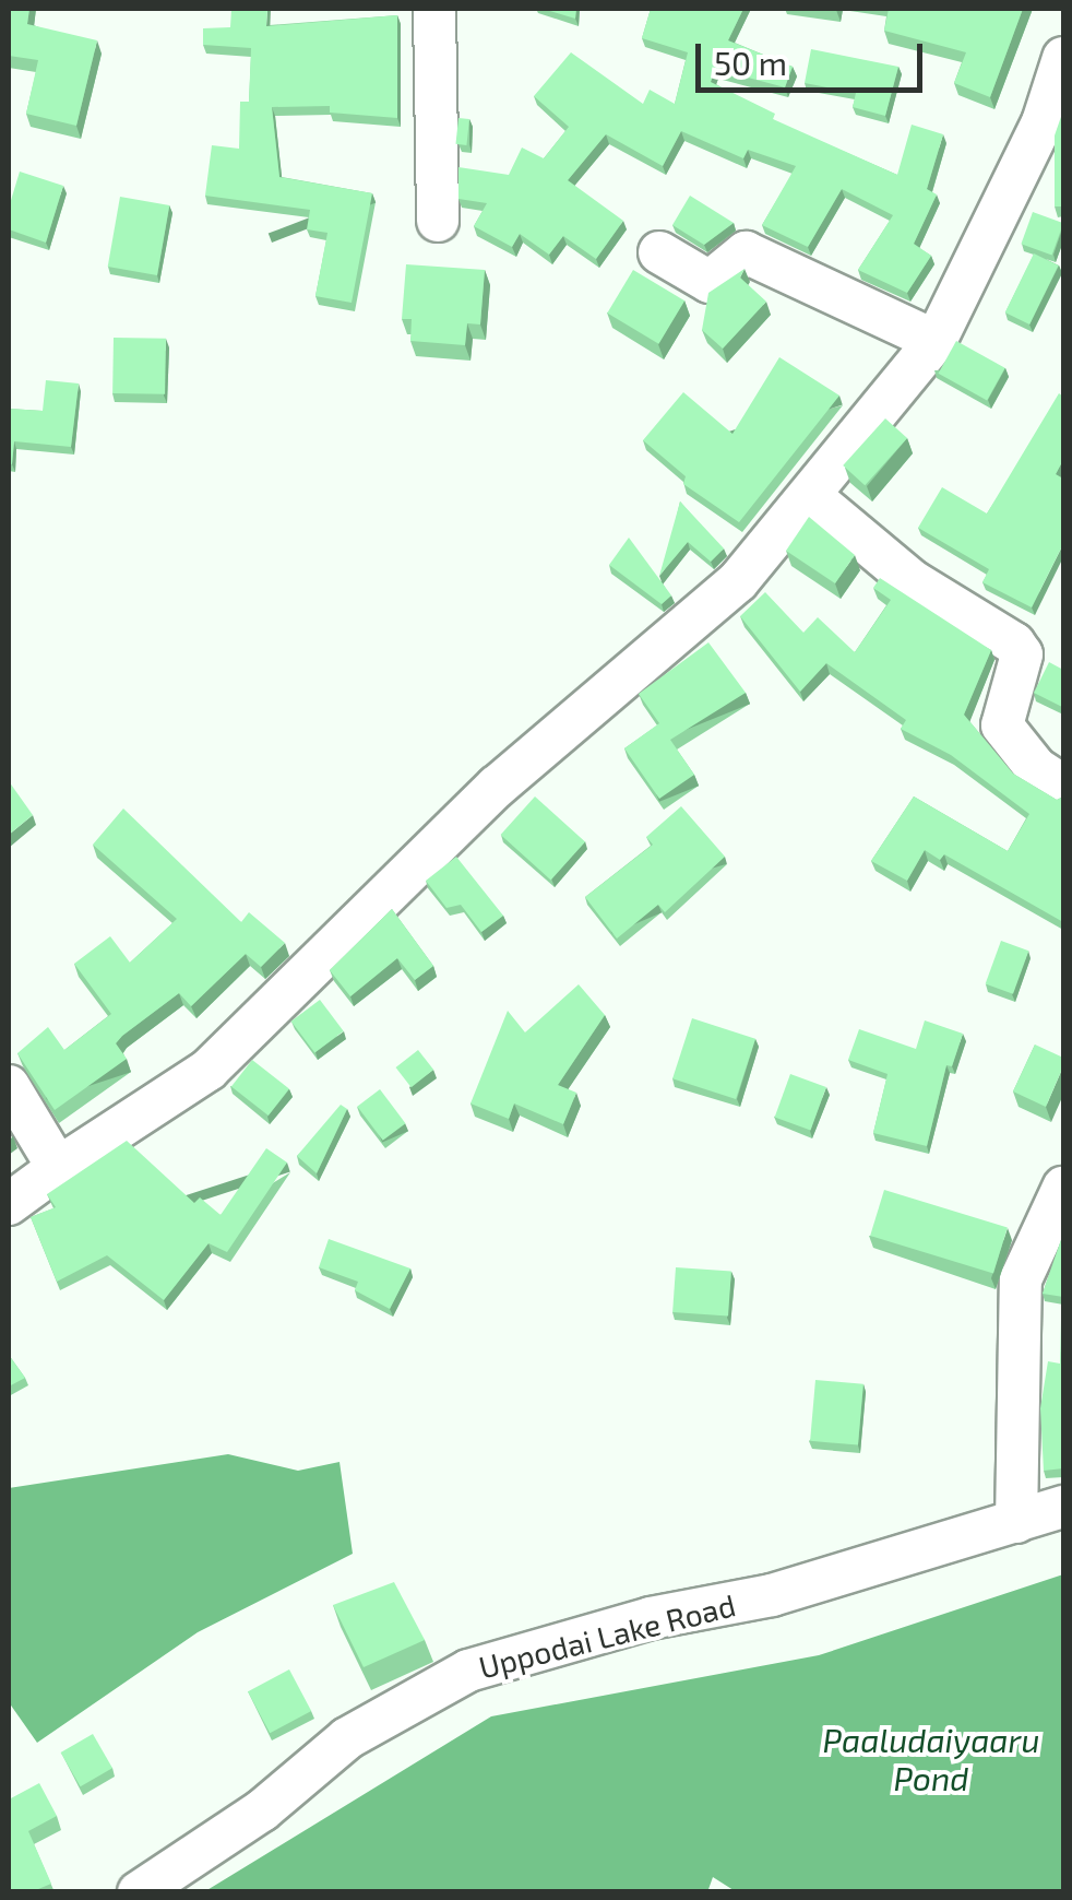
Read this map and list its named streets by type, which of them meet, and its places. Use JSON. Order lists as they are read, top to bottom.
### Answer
{
  "streets": {
    "street": ["Uppodai Lake Road"]
  },
  "water": ["Paaludaiyaaru Pond"],
  "scale_bar": "50 m"
}
